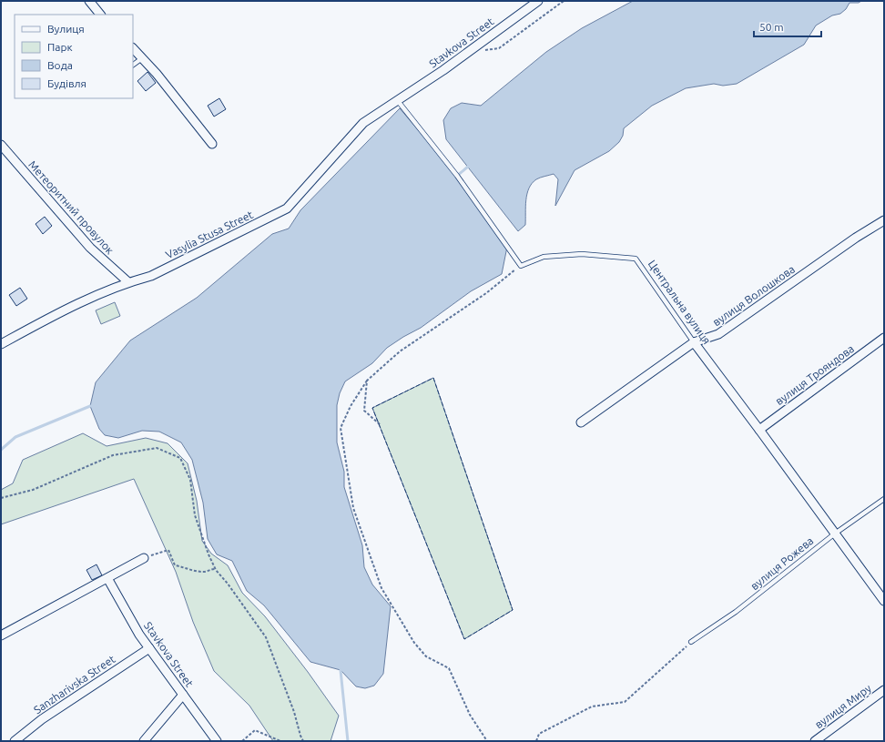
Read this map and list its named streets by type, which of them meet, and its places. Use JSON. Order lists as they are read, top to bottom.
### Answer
{
  "streets": {
    "street": [
      "Stavkova Street",
      "Метеоритний провулок",
      "Vasylia Stusa Street",
      "вулиця Волошкова",
      "Центральна вулиця",
      "вулиця Трояндова",
      "Sanzharivska Street",
      "вулиця Миру"
    ],
    "lane": ["вулиця Рожева"]
  },
  "crossings": [
    ["Stavkova Street", "Vasylia Stusa Street"],
    ["Stavkova Street", "Sanzharivska Street"],
    ["Метеоритний провулок", "Vasylia Stusa Street"],
    ["вулиця Волошкова", "Центральна вулиця"],
    ["Центральна вулиця", "вулиця Трояндова"],
    ["Центральна вулиця", "вулиця Рожева"]
  ],
  "legend": [
    "Вулиця",
    "Парк",
    "Вода",
    "Будівля"
  ],
  "scale_bar": "50 m"
}
